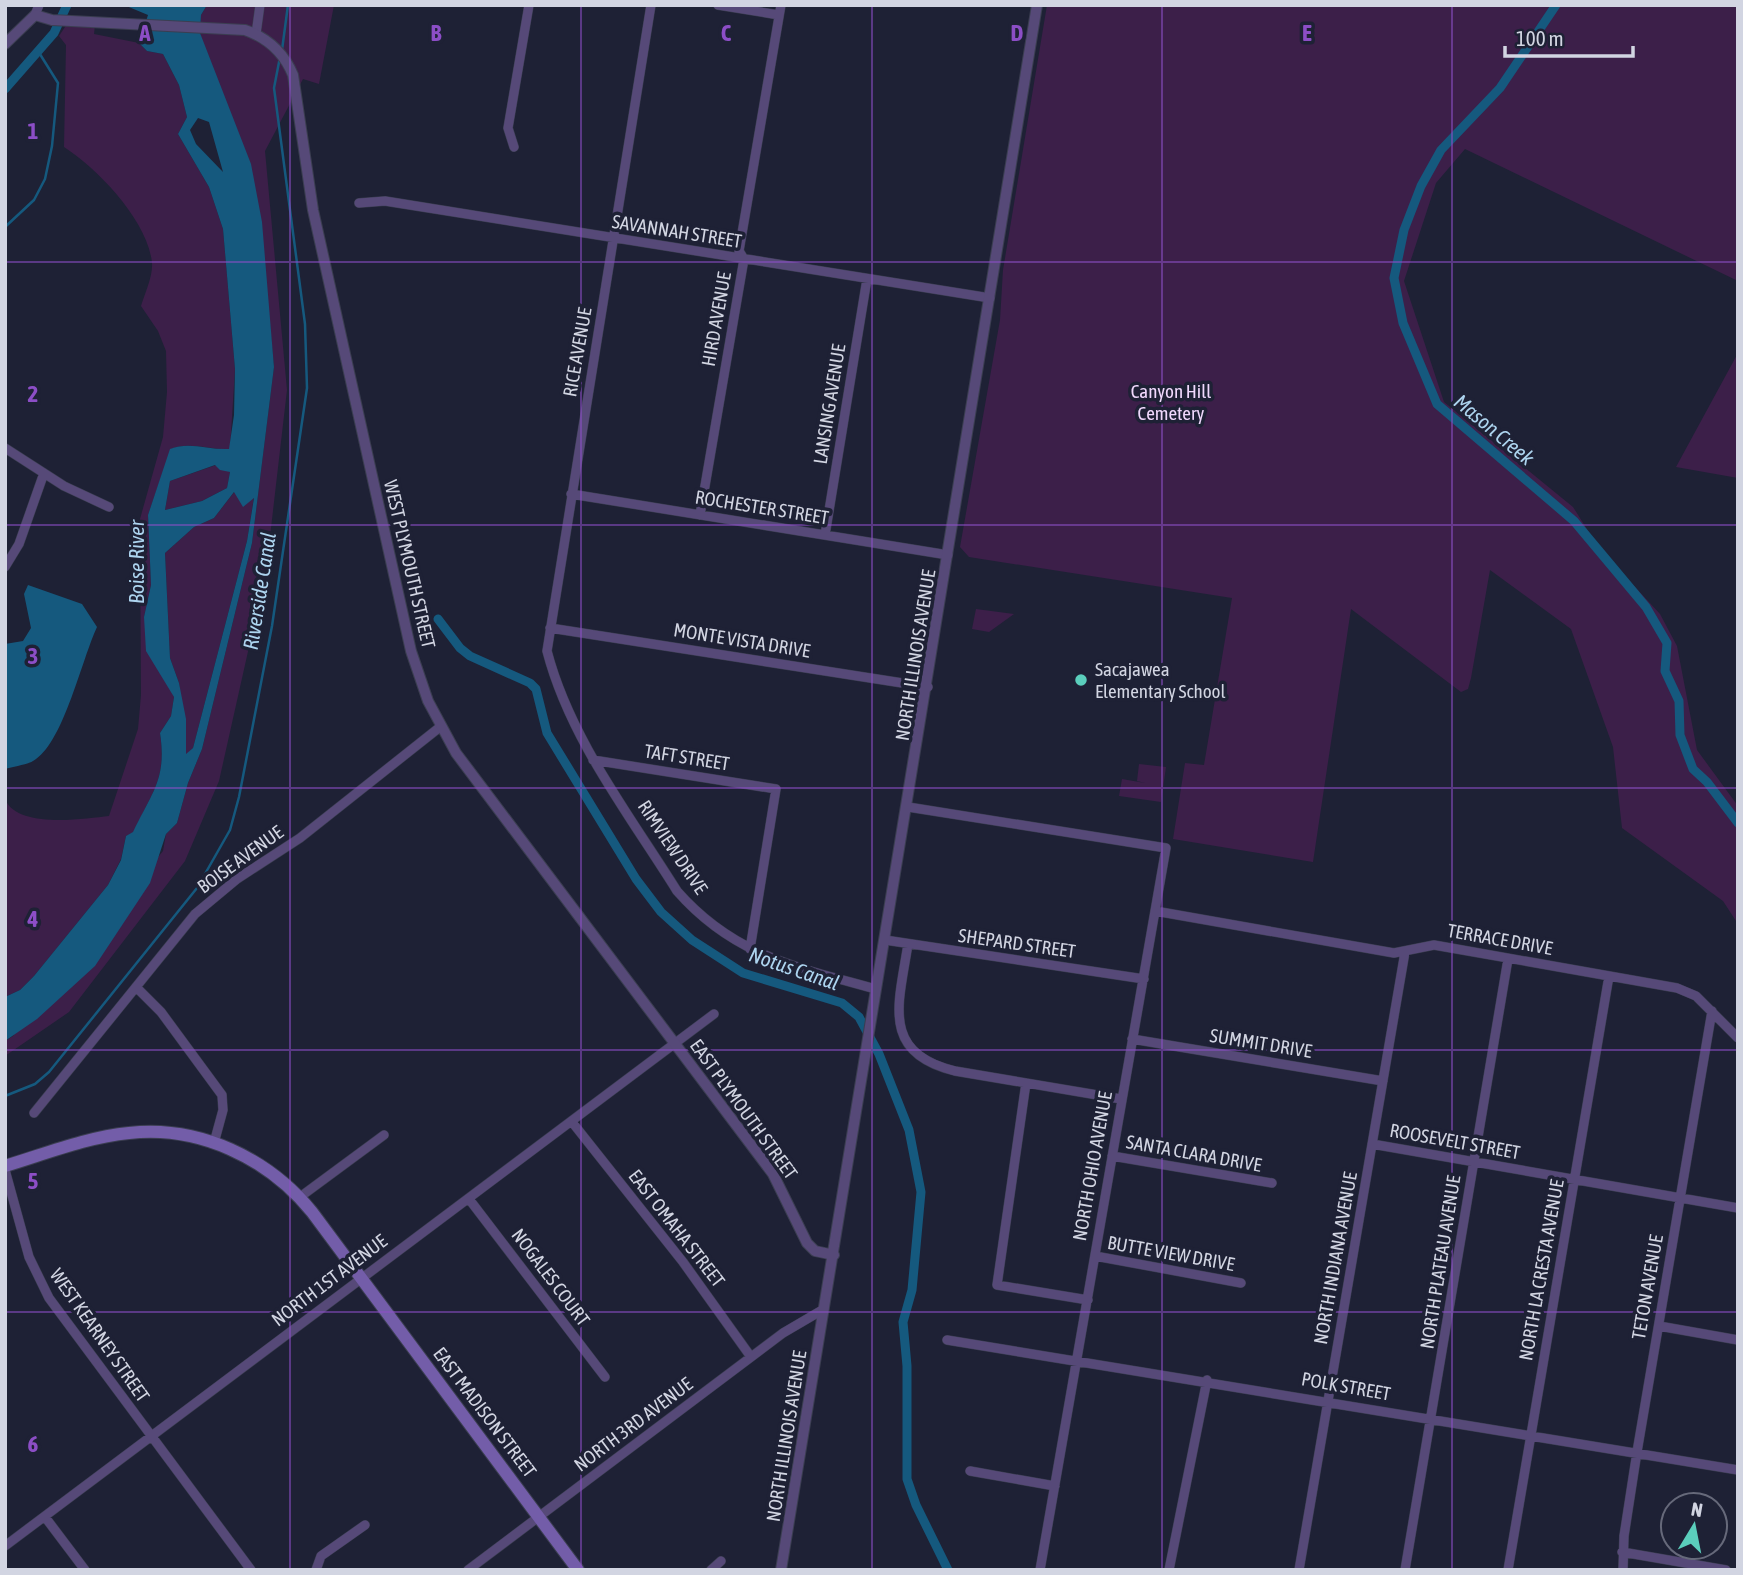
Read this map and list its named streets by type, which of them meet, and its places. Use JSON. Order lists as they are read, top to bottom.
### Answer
{
  "streets": {
    "main road": ["EAST MADISON STREET"],
    "street": [
      "SAVANNAH STREET",
      "HIRD AVENUE",
      "RICE AVENUE",
      "LANSING AVENUE",
      "ROCHESTER STREET",
      "WEST PLYMOUTH STREET",
      "MONTE VISTA DRIVE",
      "NORTH ILLINOIS AVENUE",
      "TAFT STREET",
      "RIMVIEW DRIVE",
      "BOISE AVENUE",
      "TERRACE DRIVE",
      "SHEPARD STREET",
      "SUMMIT DRIVE",
      "EAST PLYMOUTH STREET",
      "ROOSEVELT STREET",
      "SANTA CLARA DRIVE",
      "NORTH OHIO AVENUE",
      "EAST OMAHA STREET",
      "BUTTE VIEW DRIVE",
      "NORTH INDIANA AVENUE",
      "NORTH PLATEAU AVENUE",
      "NORTH LA CRESTA AVENUE",
      "NOGALES COURT",
      "NORTH 1ST AVENUE",
      "TETON AVENUE",
      "WEST KEARNEY STREET",
      "POLK STREET",
      "NORTH 3RD AVENUE"
    ]
  },
  "crossings": [
    ["SAVANNAH STREET", "HIRD AVENUE"],
    ["SAVANNAH STREET", "RICE AVENUE"],
    ["SAVANNAH STREET", "LANSING AVENUE"],
    ["SAVANNAH STREET", "NORTH ILLINOIS AVENUE"],
    ["HIRD AVENUE", "ROCHESTER STREET"],
    ["RICE AVENUE", "ROCHESTER STREET"],
    ["RICE AVENUE", "MONTE VISTA DRIVE"],
    ["RICE AVENUE", "RIMVIEW DRIVE"],
    ["LANSING AVENUE", "ROCHESTER STREET"],
    ["ROCHESTER STREET", "NORTH ILLINOIS AVENUE"],
    ["WEST PLYMOUTH STREET", "BOISE AVENUE"],
    ["WEST PLYMOUTH STREET", "EAST PLYMOUTH STREET"],
    ["WEST PLYMOUTH STREET", "NORTH 1ST AVENUE"],
    ["MONTE VISTA DRIVE", "NORTH ILLINOIS AVENUE"],
    ["NORTH ILLINOIS AVENUE", "RIMVIEW DRIVE"],
    ["NORTH ILLINOIS AVENUE", "SHEPARD STREET"],
    ["NORTH ILLINOIS AVENUE", "EAST PLYMOUTH STREET"],
    ["NORTH ILLINOIS AVENUE", "NORTH OHIO AVENUE"],
    ["NORTH ILLINOIS AVENUE", "EAST OMAHA STREET"],
    ["NORTH ILLINOIS AVENUE", "NORTH 3RD AVENUE"],
    ["TAFT STREET", "RIMVIEW DRIVE"],
    ["TERRACE DRIVE", "NORTH OHIO AVENUE"],
    ["TERRACE DRIVE", "NORTH INDIANA AVENUE"],
    ["TERRACE DRIVE", "NORTH PLATEAU AVENUE"],
    ["TERRACE DRIVE", "NORTH LA CRESTA AVENUE"],
    ["TERRACE DRIVE", "TETON AVENUE"],
    ["SHEPARD STREET", "NORTH OHIO AVENUE"],
    ["SUMMIT DRIVE", "NORTH OHIO AVENUE"],
    ["SUMMIT DRIVE", "NORTH INDIANA AVENUE"],
    ["EAST PLYMOUTH STREET", "NORTH 1ST AVENUE"],
    ["ROOSEVELT STREET", "NORTH INDIANA AVENUE"],
    ["ROOSEVELT STREET", "NORTH PLATEAU AVENUE"],
    ["ROOSEVELT STREET", "NORTH LA CRESTA AVENUE"],
    ["ROOSEVELT STREET", "TETON AVENUE"],
    ["SANTA CLARA DRIVE", "NORTH OHIO AVENUE"],
    ["NORTH OHIO AVENUE", "BUTTE VIEW DRIVE"],
    ["NORTH OHIO AVENUE", "POLK STREET"],
    ["EAST OMAHA STREET", "NORTH 1ST AVENUE"],
    ["EAST OMAHA STREET", "NORTH 3RD AVENUE"],
    ["NORTH INDIANA AVENUE", "POLK STREET"],
    ["NORTH PLATEAU AVENUE", "POLK STREET"],
    ["NORTH LA CRESTA AVENUE", "POLK STREET"],
    ["NOGALES COURT", "NORTH 1ST AVENUE"],
    ["NORTH 1ST AVENUE", "WEST KEARNEY STREET"],
    ["NORTH 1ST AVENUE", "EAST MADISON STREET"],
    ["TETON AVENUE", "POLK STREET"],
    ["WEST KEARNEY STREET", "EAST MADISON STREET"],
    ["EAST MADISON STREET", "NORTH 3RD AVENUE"]
  ],
  "water": [
    "Mason Creek",
    "Boise River",
    "Riverside Canal",
    "Notus Canal"
  ],
  "parks": ["Canyon Hill Cemetery"],
  "places": ["Sacajawea Elementary School"],
  "scale_bar": "100 m",
  "north": "top",
  "grid": {
    "columns": [
      "A",
      "B",
      "C",
      "D",
      "E"
    ],
    "rows": [
      "1",
      "2",
      "3",
      "4",
      "5",
      "6"
    ]
  }
}
